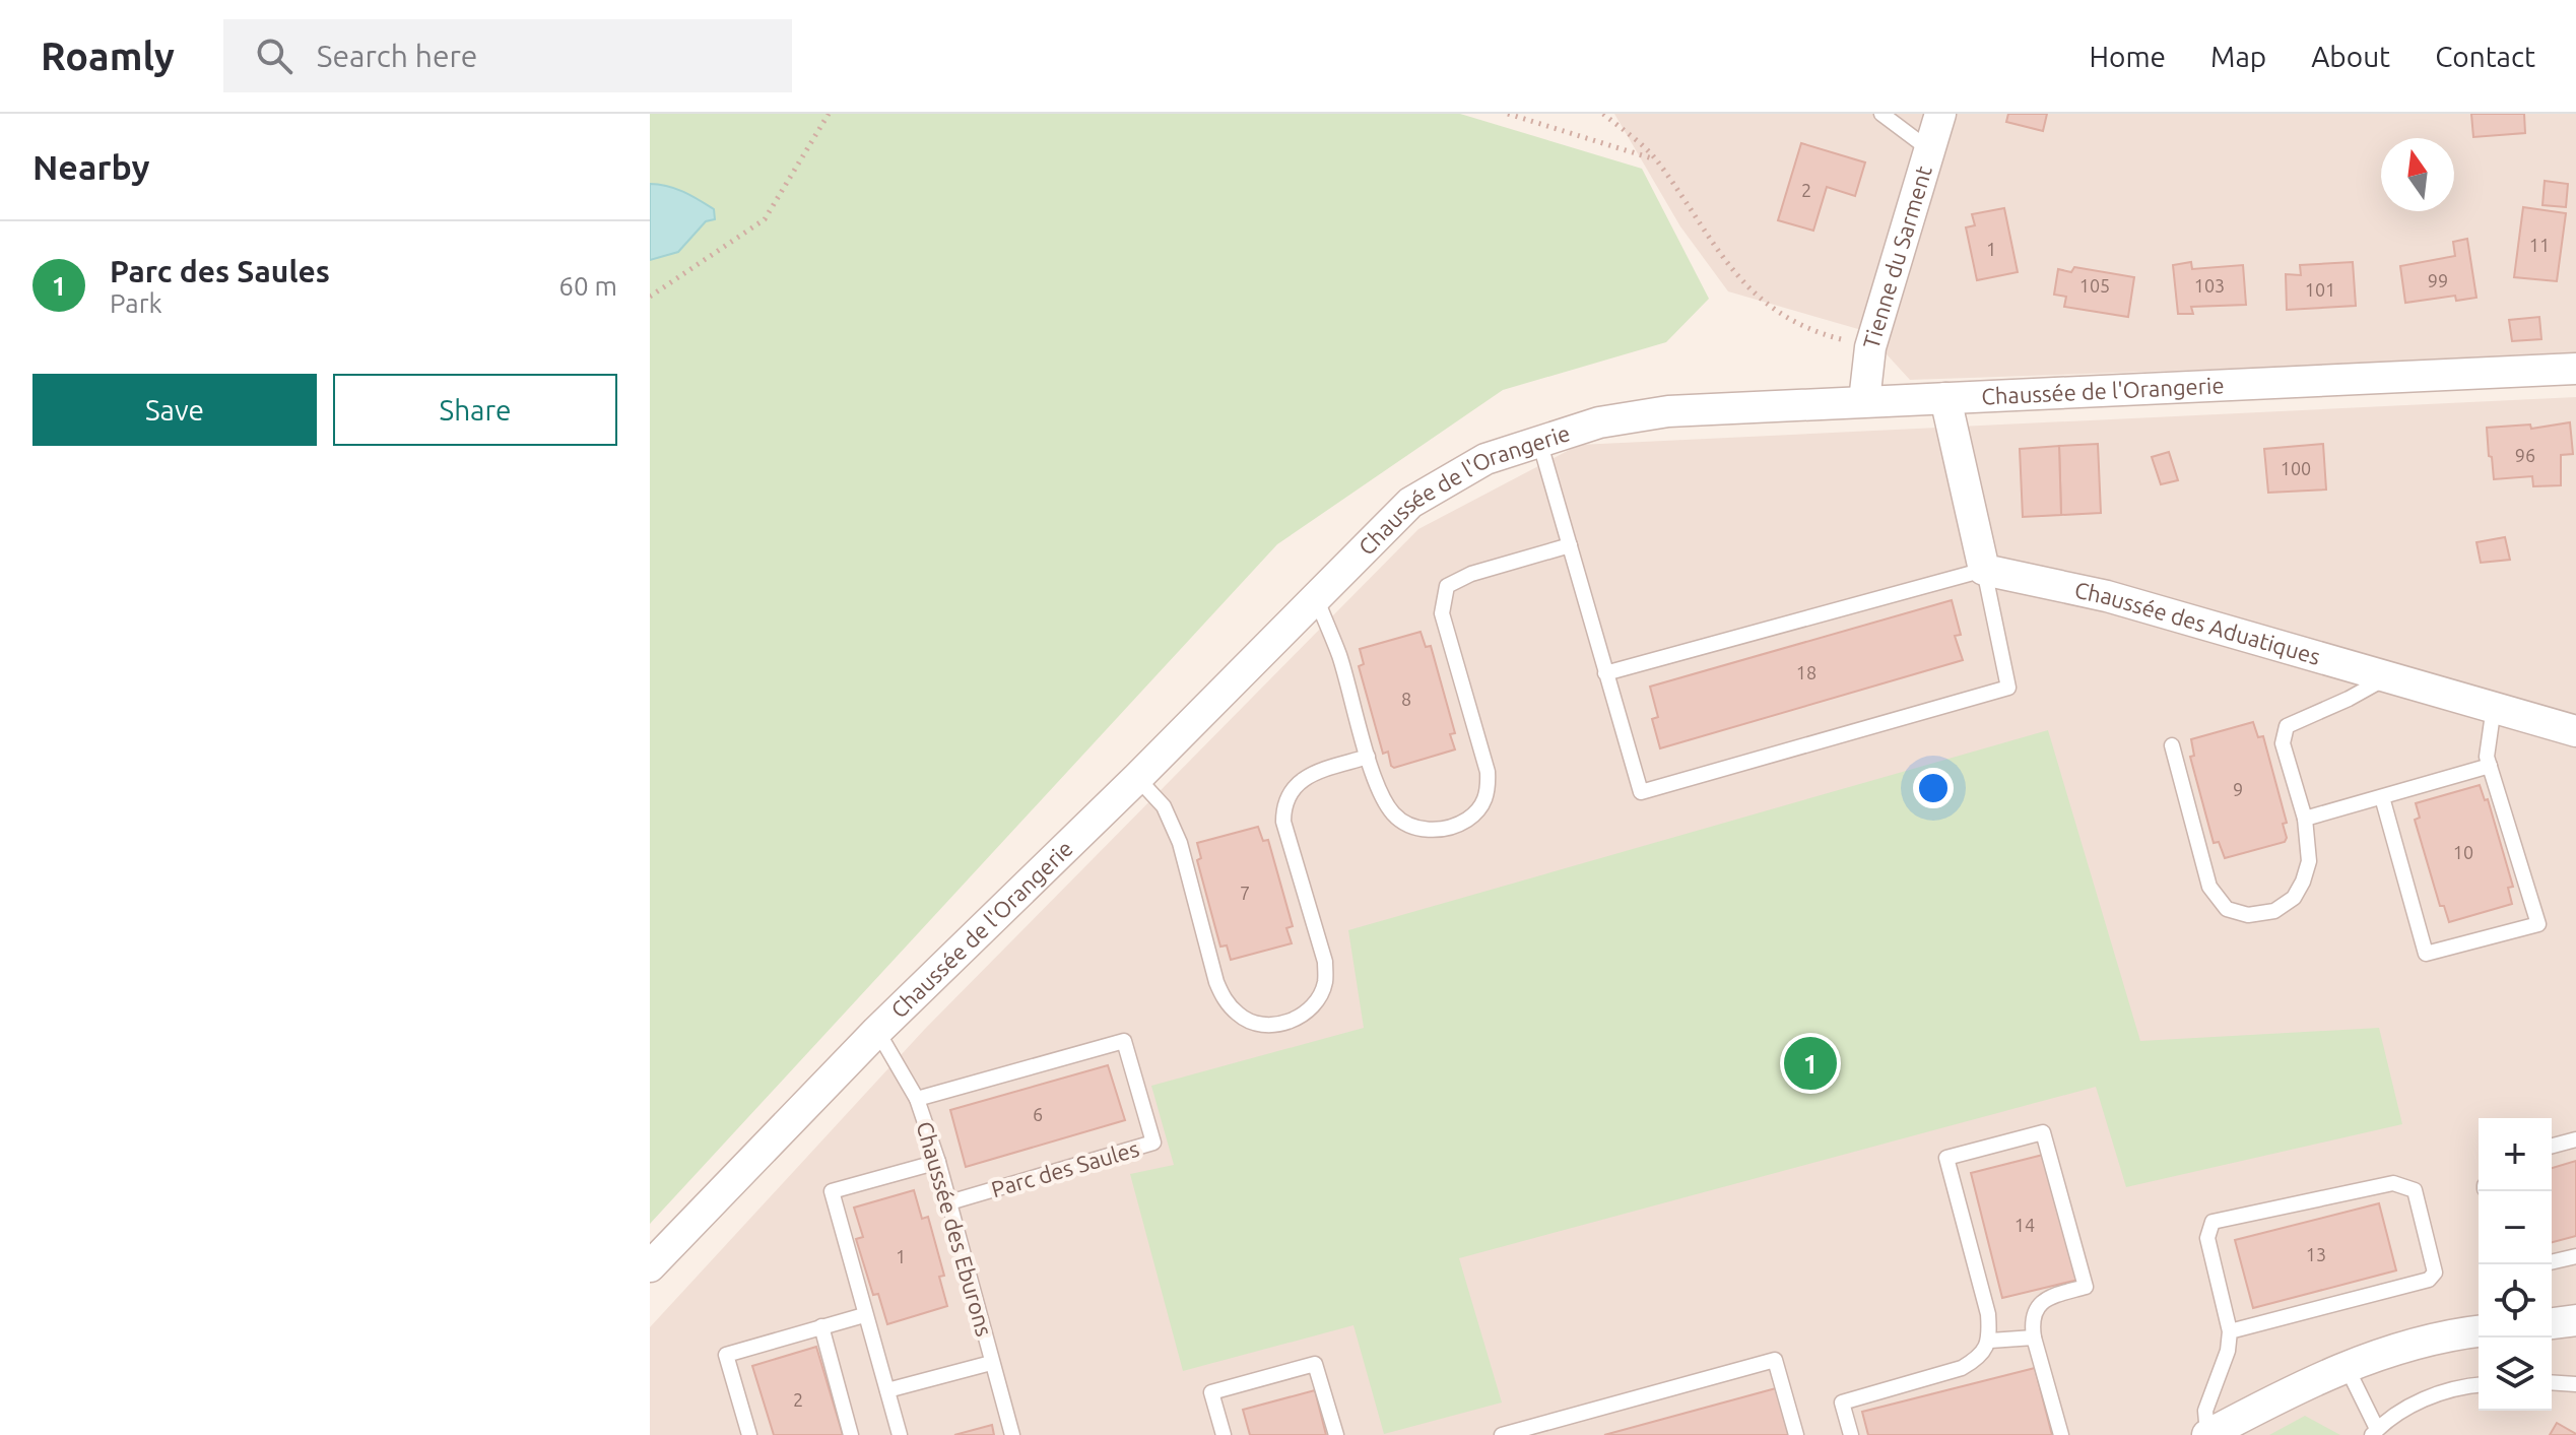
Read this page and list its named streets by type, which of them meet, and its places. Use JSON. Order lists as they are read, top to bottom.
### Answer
{
  "streets": {
    "street": ["Tienne du Sarment", "Chaussée de l'Orangerie", "Chaussée des Aduatiques"],
    "lane": ["Parc des Saules", "Chaussée des Eburons"]
  },
  "crossings": [
    ["Tienne du Sarment", "Chaussée de l'Orangerie"],
    ["Chaussée de l'Orangerie", "Chaussée des Eburons"],
    ["Parc des Saules", "Chaussée des Eburons"]
  ],
  "house_numbers": [
    "2",
    "11",
    "1",
    "99",
    "105",
    "103",
    "101",
    "96",
    "100",
    "18",
    "8",
    "9",
    "10",
    "7",
    "6",
    "14",
    "13",
    "1",
    "2"
  ],
  "north": "top",
  "page": {
    "header": "Roamly",
    "search": "Search here",
    "nav": [
      "Home",
      "Map",
      "About",
      "Contact"
    ],
    "heading": "Nearby",
    "list": [
      {
        "mark": "1",
        "name": "Parc des Saules",
        "note": "Park",
        "value": "60 m"
      }
    ],
    "buttons": ["Save", "Share"],
    "pins": "1",
    "map_buttons": ["+", "−"]
  }
}
